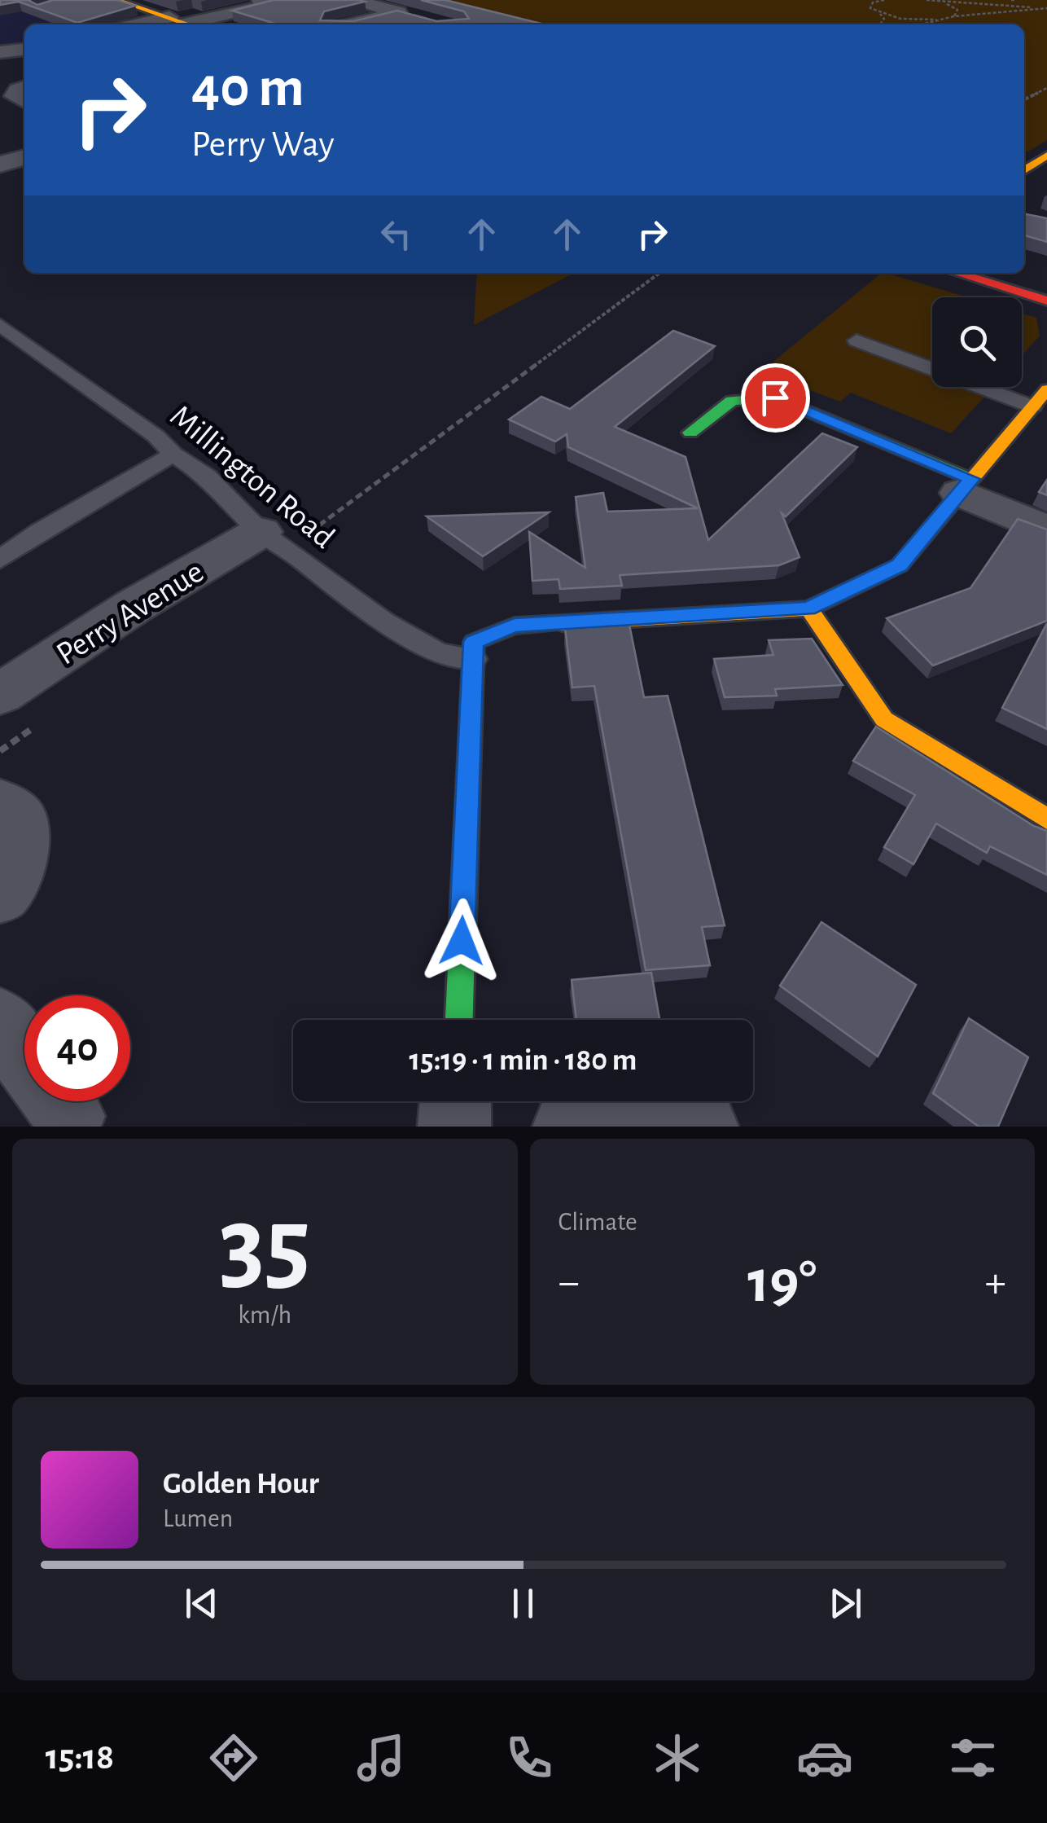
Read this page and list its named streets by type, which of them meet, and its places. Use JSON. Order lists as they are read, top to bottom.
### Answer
{
  "streets": {
    "street": ["Perry Avenue"],
    "lane": ["Millington Road"]
  },
  "crossings": [
    ["Millington Road", "Perry Avenue"]
  ],
  "page": {
    "turn": ["40 m", "Perry Way"],
    "limit": "40",
    "trip": "15:19 · 1 min · 180 m",
    "tile": [
      ["35", "km/h"],
      "Climate"
    ],
    "heat": ["−", "19°", "+"],
    "song": ["Golden Hour", "Lumen"],
    "tabs": "15:18"
  }
}
